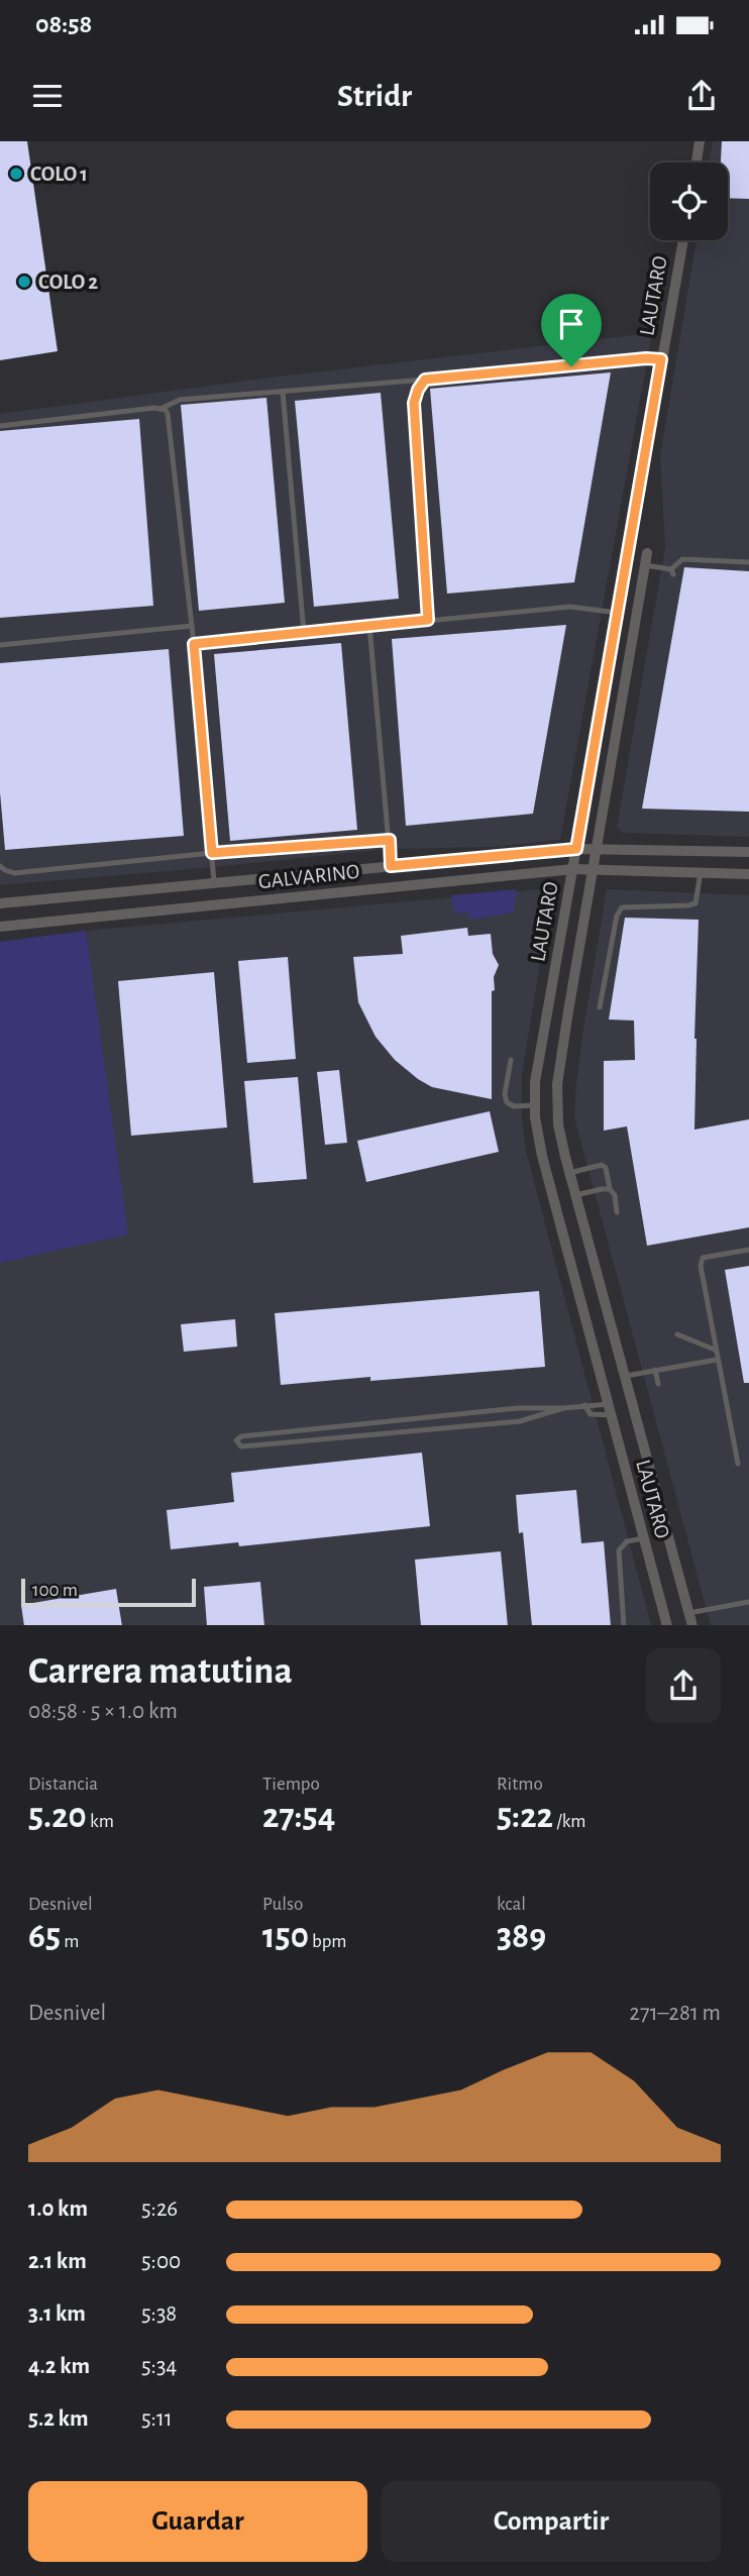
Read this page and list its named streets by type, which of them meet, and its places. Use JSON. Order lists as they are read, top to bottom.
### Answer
{
  "streets": {
    "street": ["LAUTARO", "GALVARINO"]
  },
  "crossings": [
    ["LAUTARO", "GALVARINO"]
  ],
  "places": ["COLO 1", "COLO 2"],
  "scale_bar": "100 m",
  "page": {
    "status": "08:58",
    "header": "Stridr",
    "scale": "100 m",
    "heading": ["Carrera matutina", "08:58 · 5 × 1.0 km"],
    "stats": [
      ["Distancia", "5.20 km"],
      ["Tiempo", "27:54"],
      ["Ritmo", "5:22 /km"],
      ["Desnivel", "65 m"],
      ["Pulso", "150 bpm"],
      ["kcal", "389"]
    ],
    "chart": ["Desnivel", "271–281 m"],
    "list": [
      {
        "name": "1.0 km",
        "note": "5:26"
      },
      {
        "name": "2.1 km",
        "note": "5:00"
      },
      {
        "name": "3.1 km",
        "note": "5:38"
      },
      {
        "name": "4.2 km",
        "note": "5:34"
      },
      {
        "name": "5.2 km",
        "note": "5:11"
      }
    ],
    "buttons": ["Guardar", "Compartir"]
  }
}
